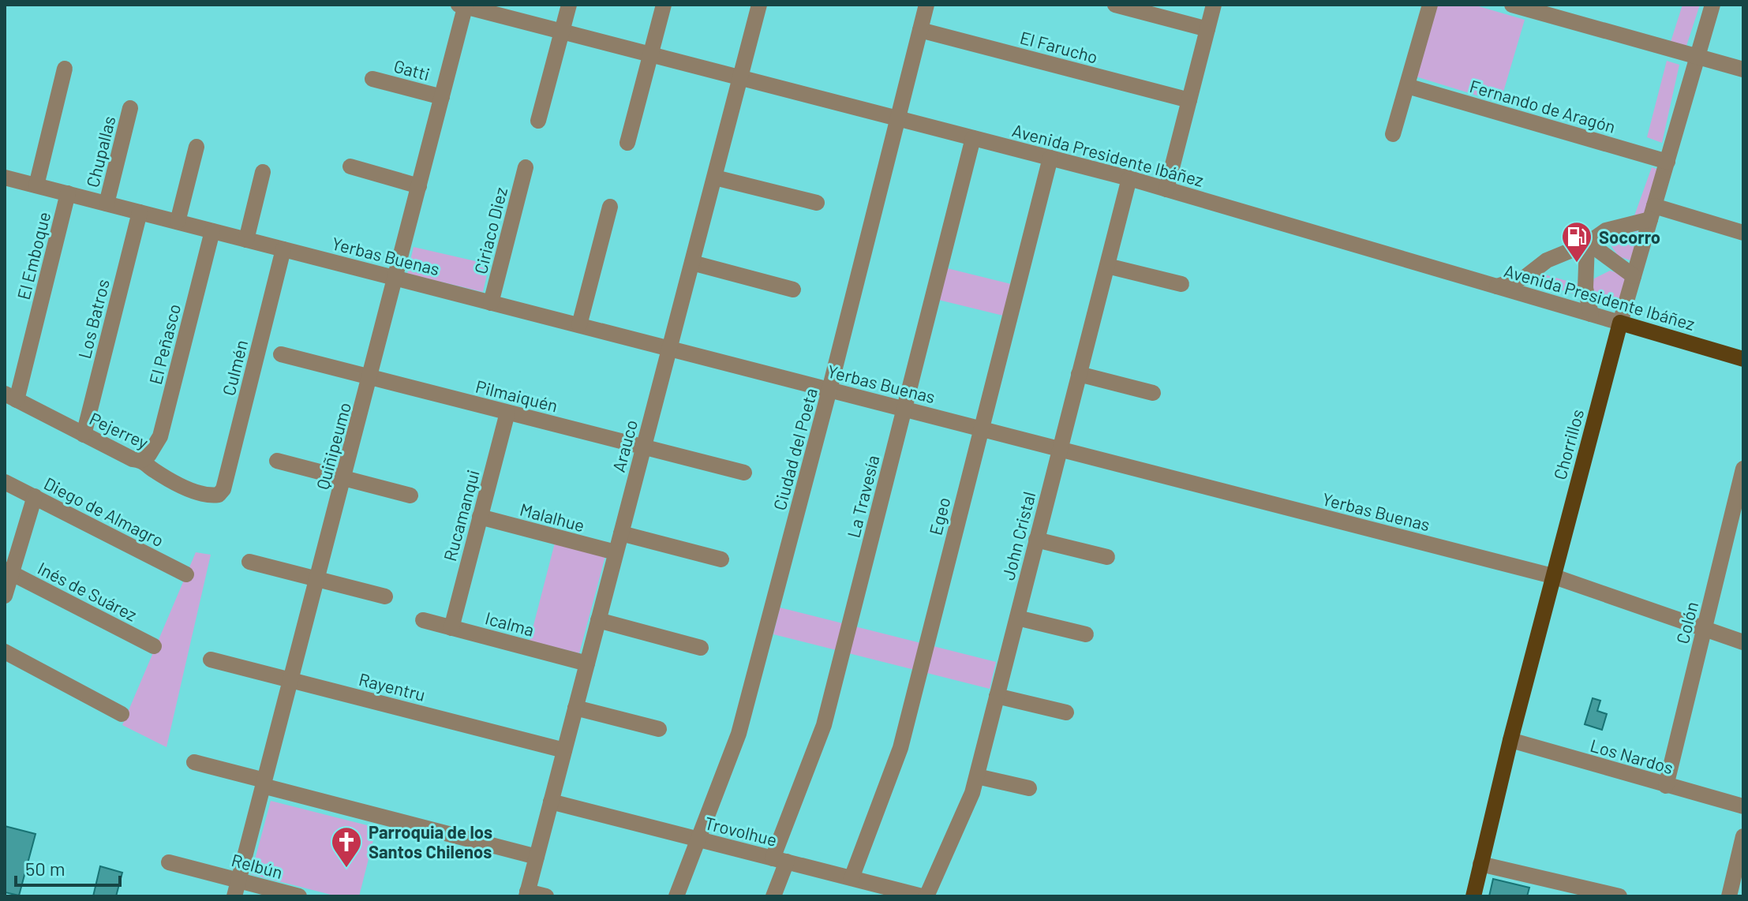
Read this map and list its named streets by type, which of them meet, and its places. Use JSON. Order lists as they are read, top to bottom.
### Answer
{
  "streets": {
    "main road": ["Avenida Presidente Ibáñez", "Chorrillos"],
    "street": [
      "El Farucho",
      "Gatti",
      "Fernando de Aragón",
      "Chupallas",
      "Ciriaco Diez",
      "El Emboque",
      "Yerbas Buenas",
      "Los Batros",
      "El Peñasco",
      "Culmén",
      "Pilmaiquén",
      "Pejerrey",
      "Quiñipeumo",
      "Arauco",
      "Ciudad del Poeta",
      "La Travesía",
      "Diego de Almagro",
      "Rucamanqui",
      "Egeo",
      "Malalhue",
      "John Cristal",
      "Inés de Suárez",
      "Colón",
      "Icalma",
      "Rayentru",
      "Los Nardos",
      "Trovolhue",
      "Relbún"
    ]
  },
  "crossings": [
    ["El Farucho", "Ciudad del Poeta"],
    ["Gatti", "Quiñipeumo"],
    ["Fernando de Aragón", "Chorrillos"],
    ["Chupallas", "Yerbas Buenas"],
    ["Avenida Presidente Ibáñez", "Chorrillos"],
    ["Avenida Presidente Ibáñez", "Quiñipeumo"],
    ["Avenida Presidente Ibáñez", "Arauco"],
    ["Avenida Presidente Ibáñez", "Ciudad del Poeta"],
    ["Avenida Presidente Ibáñez", "La Travesía"],
    ["Avenida Presidente Ibáñez", "Egeo"],
    ["Avenida Presidente Ibáñez", "John Cristal"],
    ["Ciriaco Diez", "Yerbas Buenas"],
    ["El Emboque", "Yerbas Buenas"],
    ["El Emboque", "Pejerrey"],
    ["Yerbas Buenas", "Los Batros"],
    ["Yerbas Buenas", "El Peñasco"],
    ["Yerbas Buenas", "Culmén"],
    ["Yerbas Buenas", "Chorrillos"],
    ["Yerbas Buenas", "Quiñipeumo"],
    ["Yerbas Buenas", "Arauco"],
    ["Yerbas Buenas", "Ciudad del Poeta"],
    ["Yerbas Buenas", "La Travesía"],
    ["Yerbas Buenas", "Egeo"],
    ["Yerbas Buenas", "John Cristal"],
    ["Yerbas Buenas", "Colón"],
    ["Los Batros", "Pejerrey"],
    ["El Peñasco", "Pejerrey"],
    ["Culmén", "Pejerrey"],
    ["Pilmaiquén", "Quiñipeumo"],
    ["Pilmaiquén", "Arauco"],
    ["Pilmaiquén", "Rucamanqui"],
    ["Chorrillos", "Los Nardos"],
    ["Quiñipeumo", "Rayentru"],
    ["Quiñipeumo", "Relbún"],
    ["Arauco", "Malalhue"],
    ["Arauco", "Icalma"],
    ["Arauco", "Rayentru"],
    ["Arauco", "Trovolhue"],
    ["Ciudad del Poeta", "Trovolhue"],
    ["La Travesía", "Trovolhue"],
    ["Rucamanqui", "Malalhue"],
    ["Rucamanqui", "Icalma"],
    ["Egeo", "Trovolhue"],
    ["John Cristal", "Trovolhue"],
    ["Colón", "Los Nardos"]
  ],
  "places": {
    "fuel station": ["Socorro"],
    "church": ["Parroquia de los Santos Chilenos"]
  },
  "scale_bar": "50 m"
}
